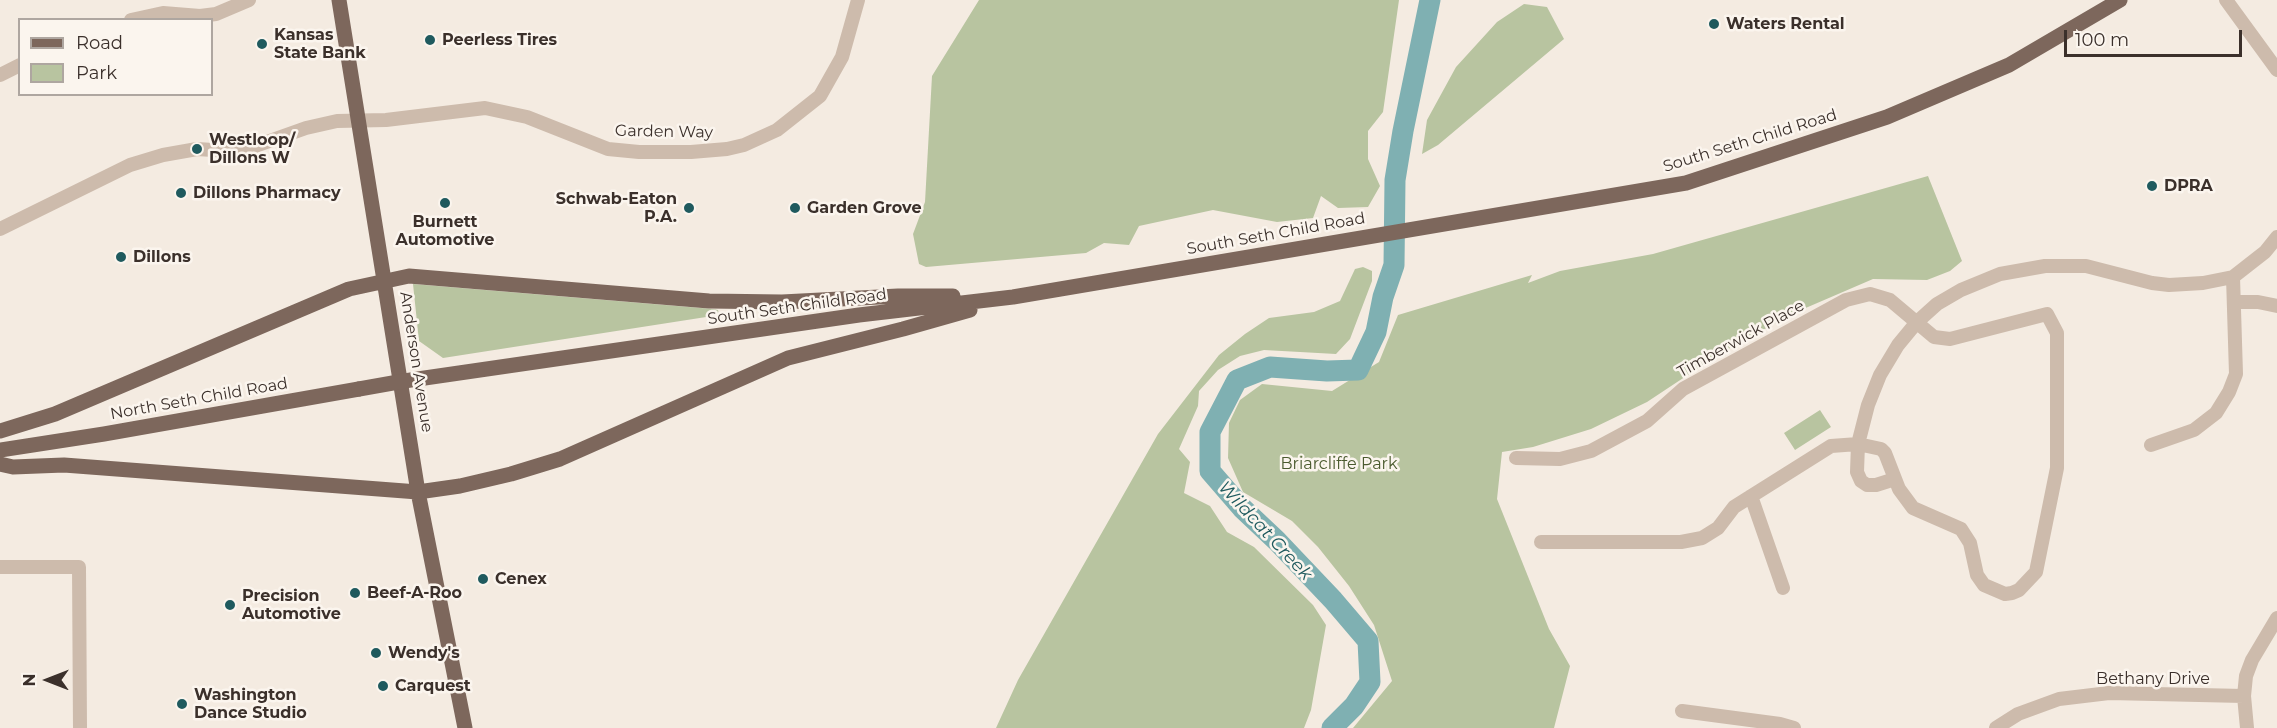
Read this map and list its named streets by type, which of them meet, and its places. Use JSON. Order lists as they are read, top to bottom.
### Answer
{
  "streets": {
    "main road": ["South Seth Child Road", "Anderson Avenue", "North Seth Child Road"],
    "street": ["Garden Way", "Timberwick Place", "Bethany Drive"]
  },
  "crossings": [
    ["Garden Way", "Anderson Avenue"],
    ["South Seth Child Road", "North Seth Child Road"]
  ],
  "water": ["Wildcat Creek"],
  "parks": ["Briarcliffe Park"],
  "places": [
    "Waters Rental",
    "Peerless Tires",
    "Kansas State Bank",
    "Westloop/ Dillons W",
    "DPRA",
    "Dillons Pharmacy",
    "Burnett Automotive",
    "Schwab-Eaton P.A.",
    "Garden Grove",
    "Dillons",
    "Cenex",
    "Beef-A-Roo",
    "Precision Automotive",
    "Wendy's",
    "Carquest",
    "Washington Dance Studio"
  ],
  "legend": ["Road", "Park"],
  "scale_bar": "100 m",
  "north": "left"
}
